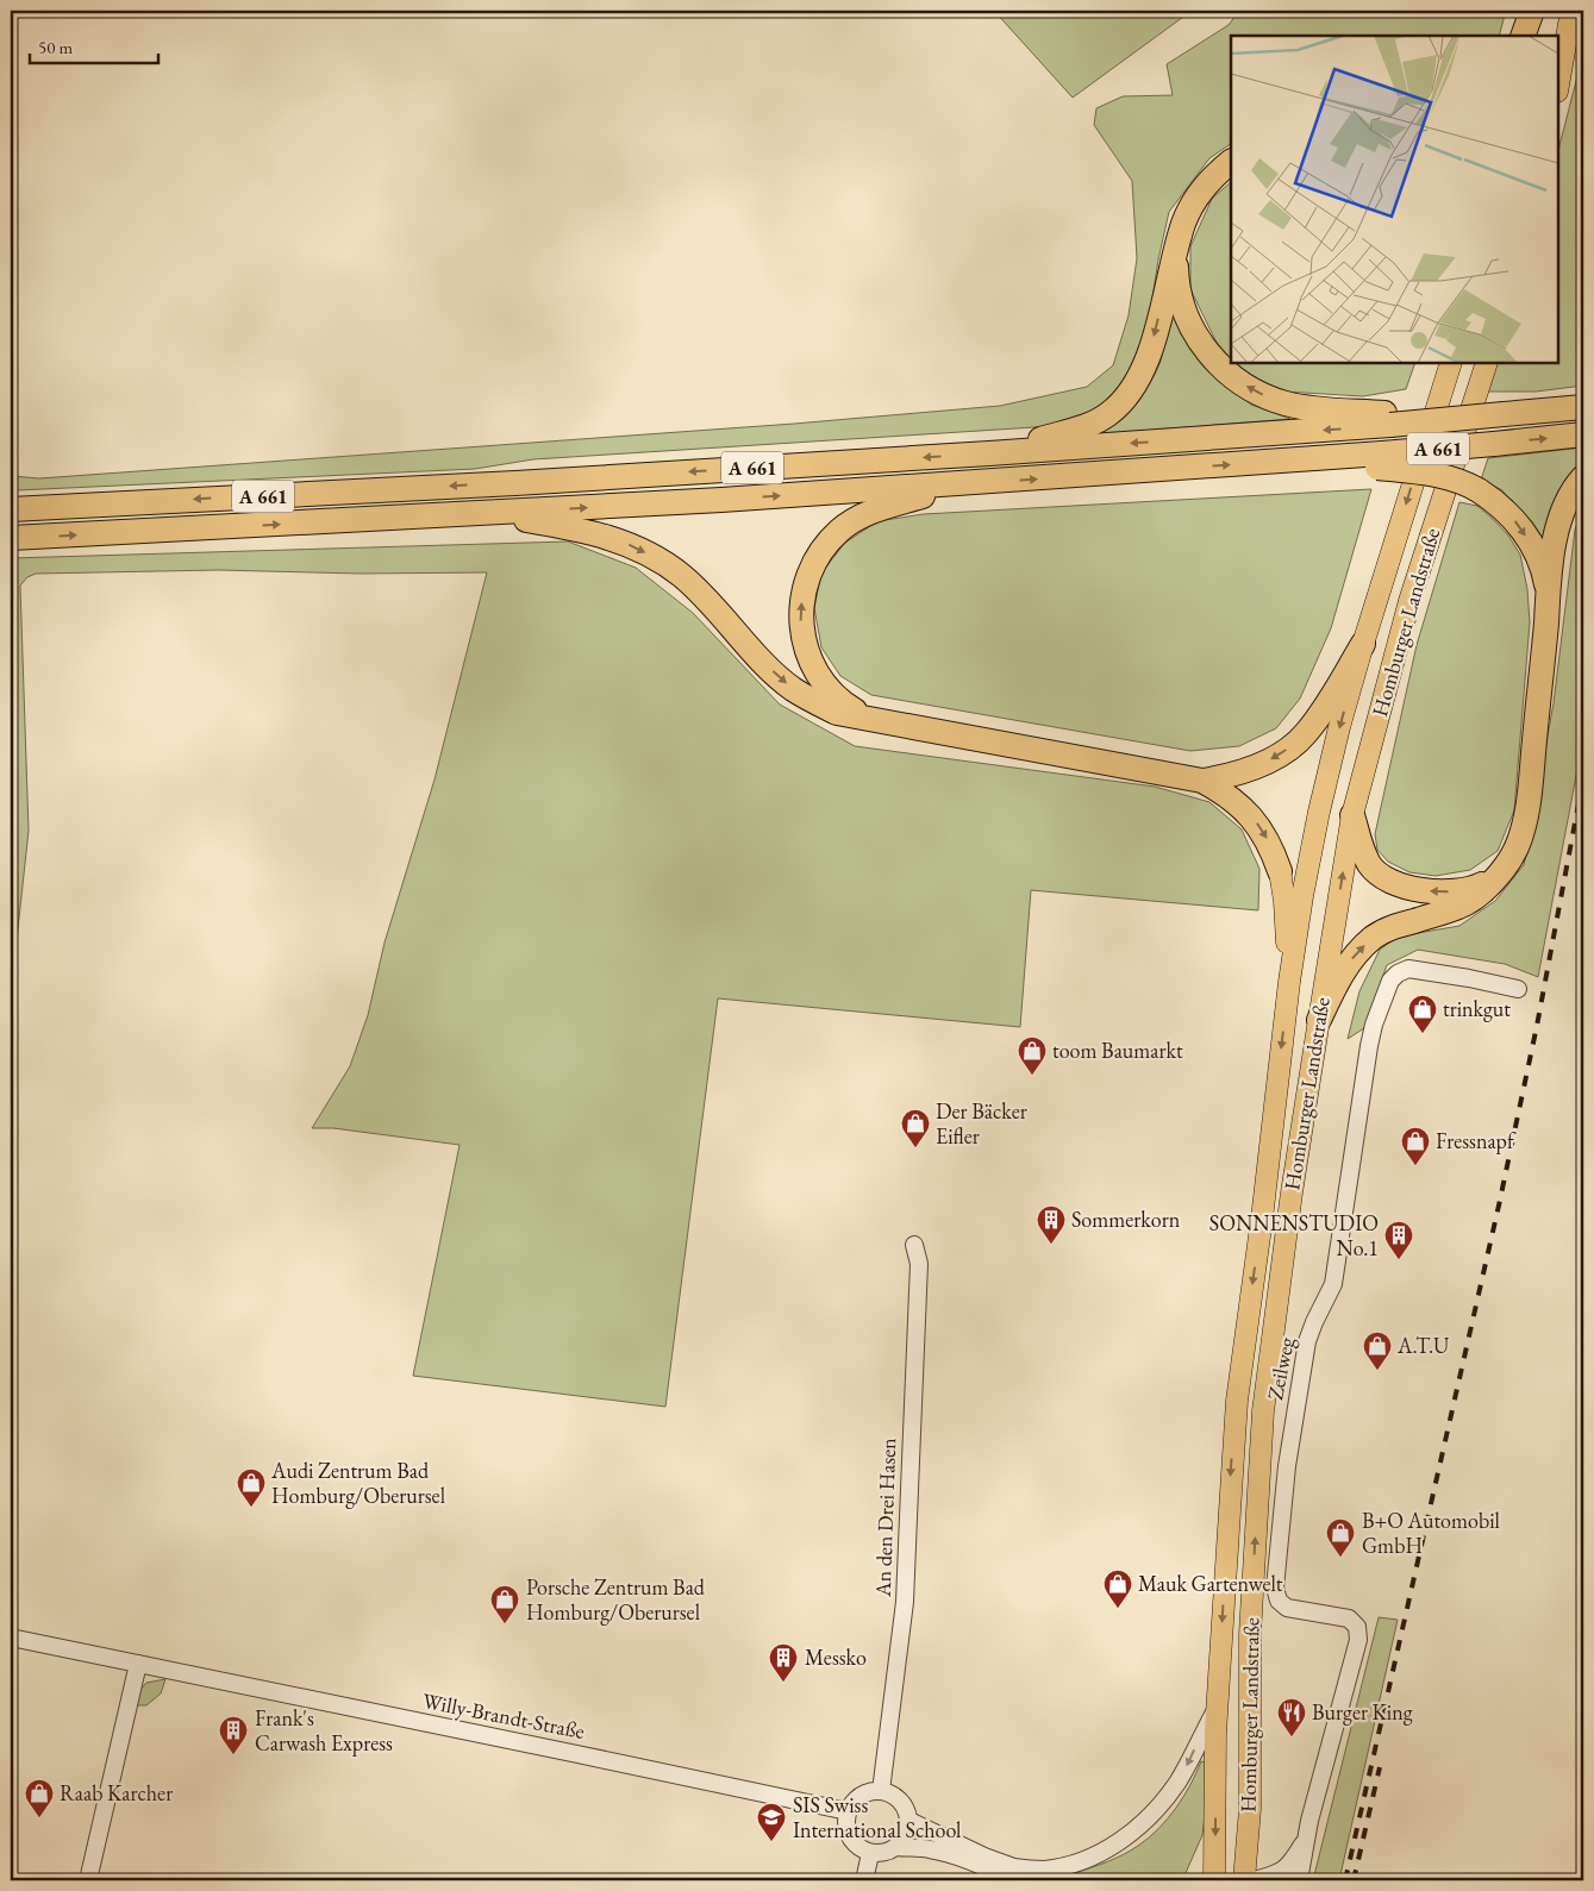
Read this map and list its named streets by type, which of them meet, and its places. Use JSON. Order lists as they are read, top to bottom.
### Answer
{
  "streets": {
    "highway": ["A 661"],
    "main road": ["Homburger Landstraße"],
    "street": ["Zeilweg", "An den Drei Hasen", "Willy-Brandt-Straße"]
  },
  "crossings": [
    ["An den Drei Hasen", "Willy-Brandt-Straße"]
  ],
  "places": {
    "shop": [
      "trinkgut",
      "toom Baumarkt",
      "Der Bäcker Eifler",
      "Fressnapf",
      "A.T.U",
      "Audi Zentrum Bad Homburg/Oberursel",
      "B+O Automobil GmbH",
      "Mauk Gartenwelt",
      "Porsche Zentrum Bad Homburg/Oberursel",
      "Raab Karcher"
    ],
    "building": [
      "Sommerkorn",
      "SONNENSTUDIO No.1",
      "Messko",
      "Frank's Carwash Express"
    ],
    "restaurant": ["Burger King"],
    "school or university": ["SIS Swiss International School"]
  },
  "scale_bar": "50 m"
}
